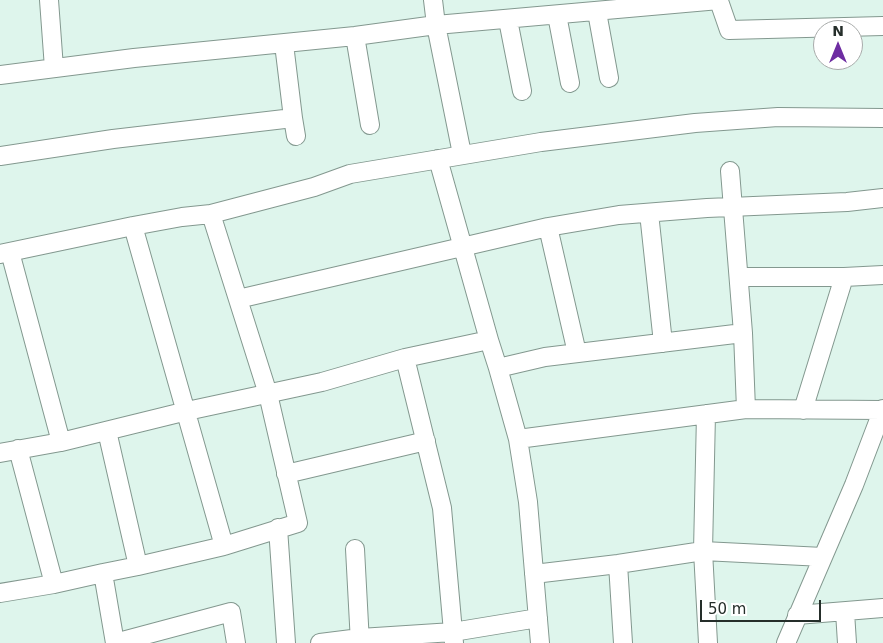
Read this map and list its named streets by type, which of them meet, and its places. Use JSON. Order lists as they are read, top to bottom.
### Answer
{
  "scale_bar": "50 m",
  "north": "top"
}
